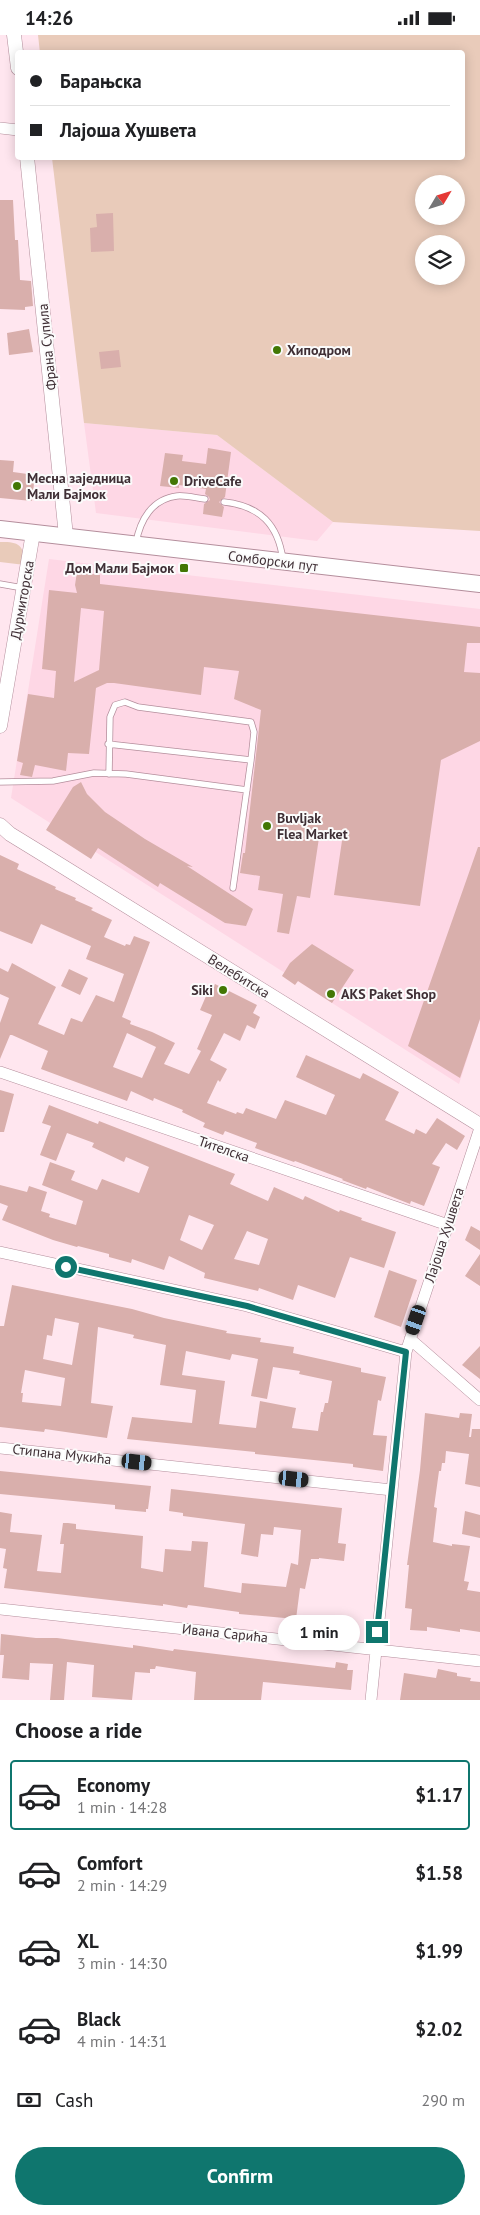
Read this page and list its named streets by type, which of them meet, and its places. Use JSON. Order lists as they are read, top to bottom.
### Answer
{
  "streets": {
    "main road": ["Сомборски пут"],
    "street": [
      "Франа Супила",
      "Дурмиторска",
      "Велебитска",
      "Тителска",
      "Лајоша Хушвета",
      "Стипана Мукића",
      "Ивана Сарића"
    ]
  },
  "crossings": [
    ["Франа Супила", "Сомборски пут"],
    ["Сомборски пут", "Дурмиторска"],
    ["Велебитска", "Лајоша Хушвета"],
    ["Тителска", "Лајоша Хушвета"],
    ["Лајоша Хушвета", "Стипана Мукића"],
    ["Лајоша Хушвета", "Ивана Сарића"]
  ],
  "places": {
    "other": [
      "Хиподром",
      "DriveCafe",
      "Месна заједница Мали Бајмок",
      "Buvljak Flea Market",
      "Siki",
      "AKS Paket Shop"
    ],
    "transit": ["Дом Мали Бајмок"]
  },
  "north": "top right",
  "page": {
    "status": "14:26",
    "banner": ["Барањска", "Лајоша Хушвета"],
    "bubble": "1 min",
    "heading": "Choose a ride",
    "list": [
      {
        "name": "Economy",
        "note": "1 min · 14:28",
        "value": "$1.17"
      },
      {
        "name": "Comfort",
        "note": "2 min · 14:29",
        "value": "$1.58"
      },
      {
        "name": "XL",
        "note": "3 min · 14:30",
        "value": "$1.99"
      },
      {
        "name": "Black",
        "note": "4 min · 14:31",
        "value": "$2.02"
      }
    ],
    "pay": ["Cash", "290 m"],
    "buttons": "Confirm"
  }
}
